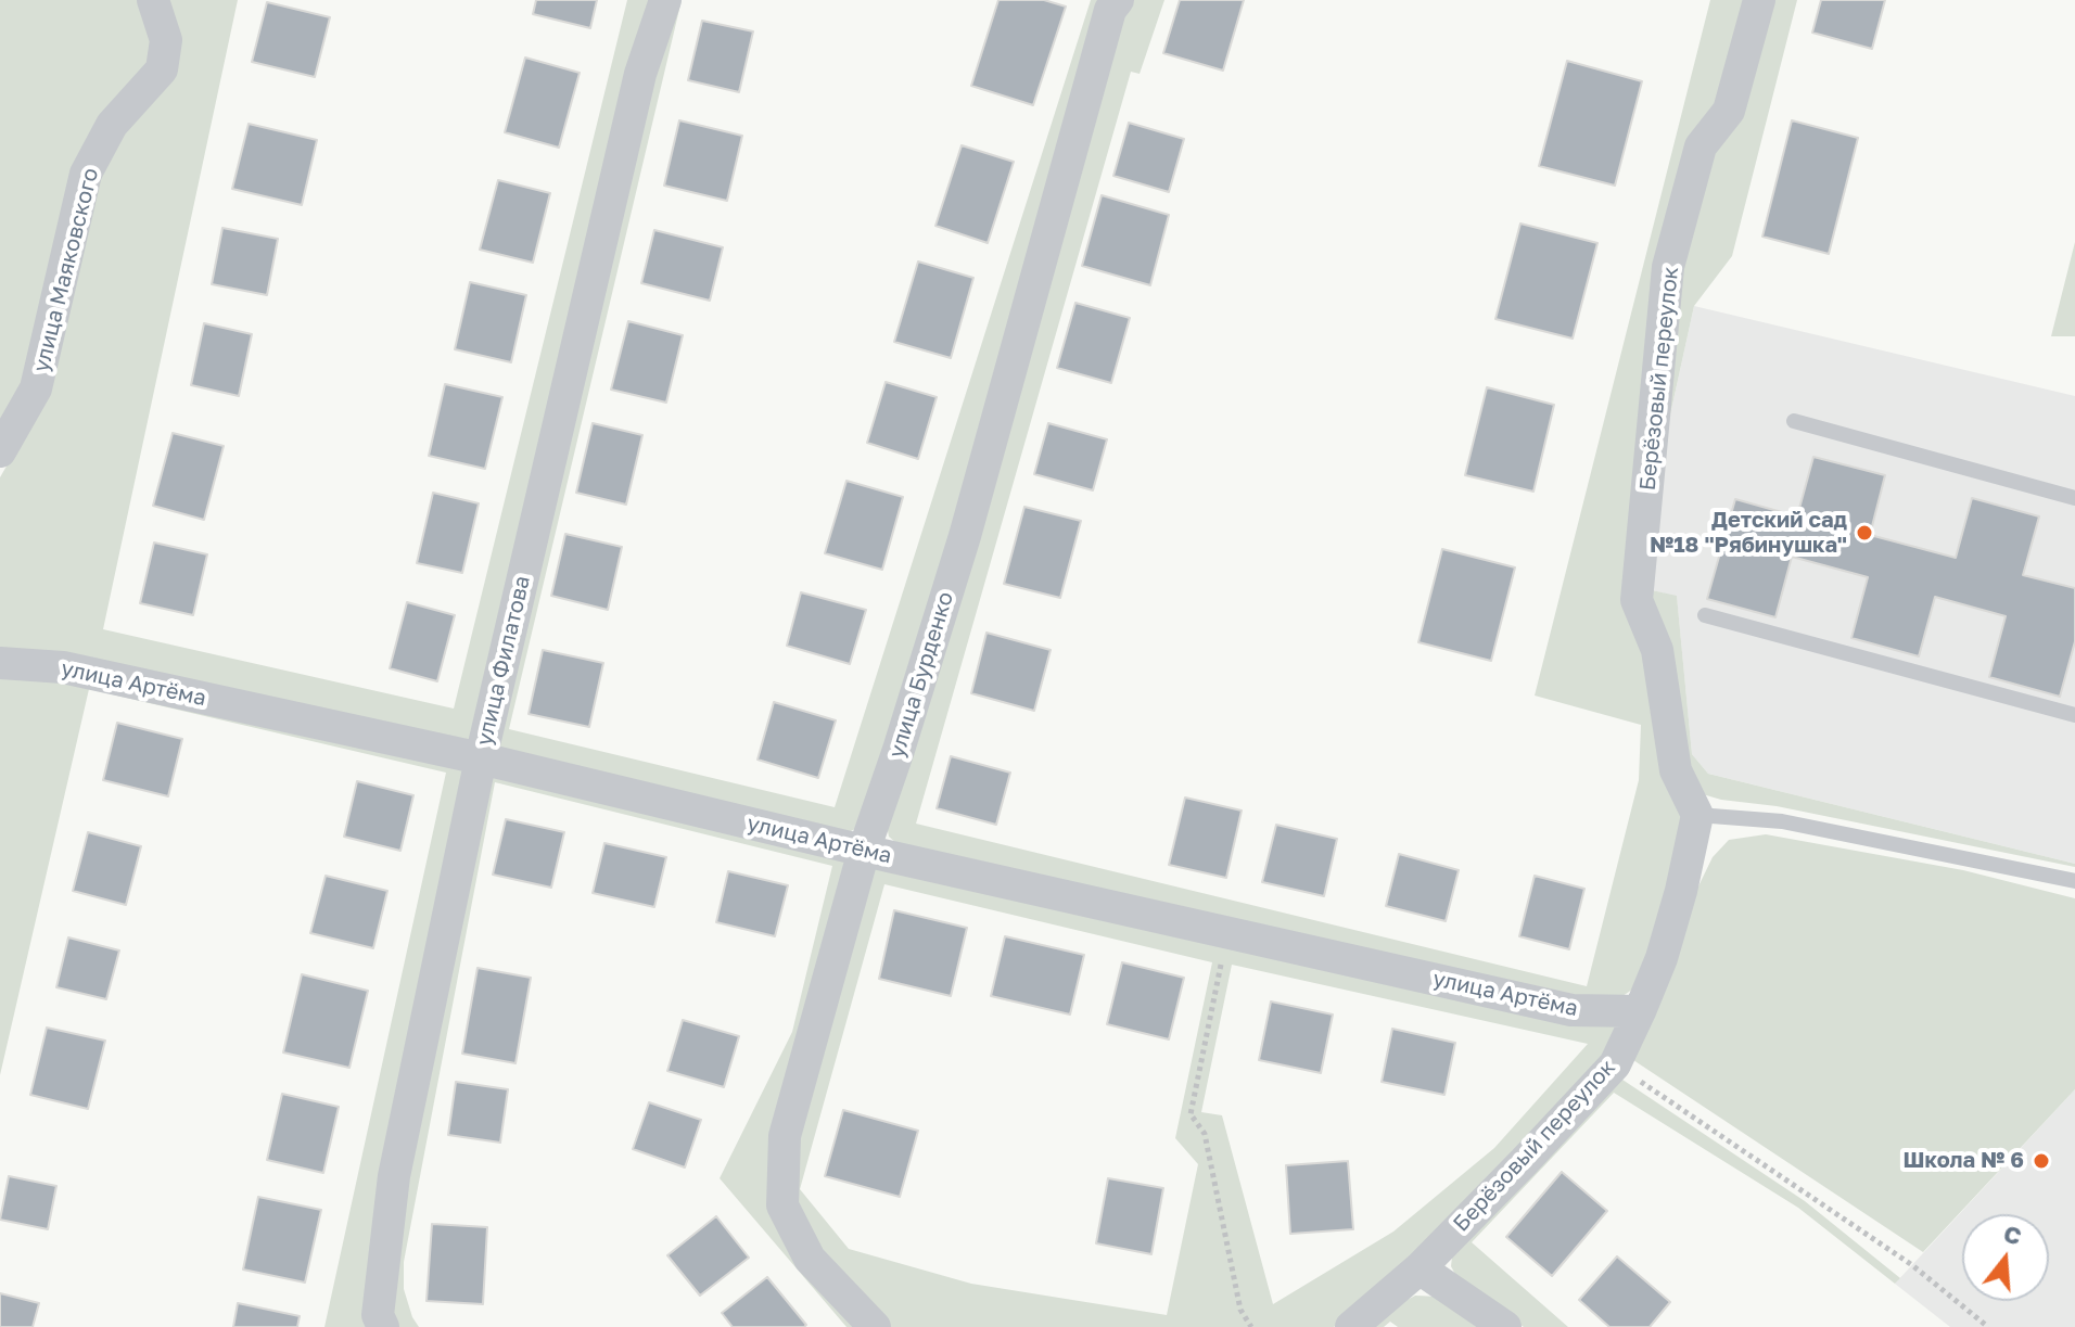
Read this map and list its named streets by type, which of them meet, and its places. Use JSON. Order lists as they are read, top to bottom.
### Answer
{
  "streets": {
    "street": [
      "улица Маяковского",
      "Берёзовый переулок",
      "улица Филатова",
      "улица Бурденко",
      "улица Артёма"
    ]
  },
  "crossings": [
    ["Берёзовый переулок", "улица Артёма"],
    ["улица Филатова", "улица Артёма"],
    ["улица Бурденко", "улица Артёма"]
  ],
  "places": ["Детский сад №18 \"Рябинушка\"", "Школа № 6"],
  "north": "top"
}
